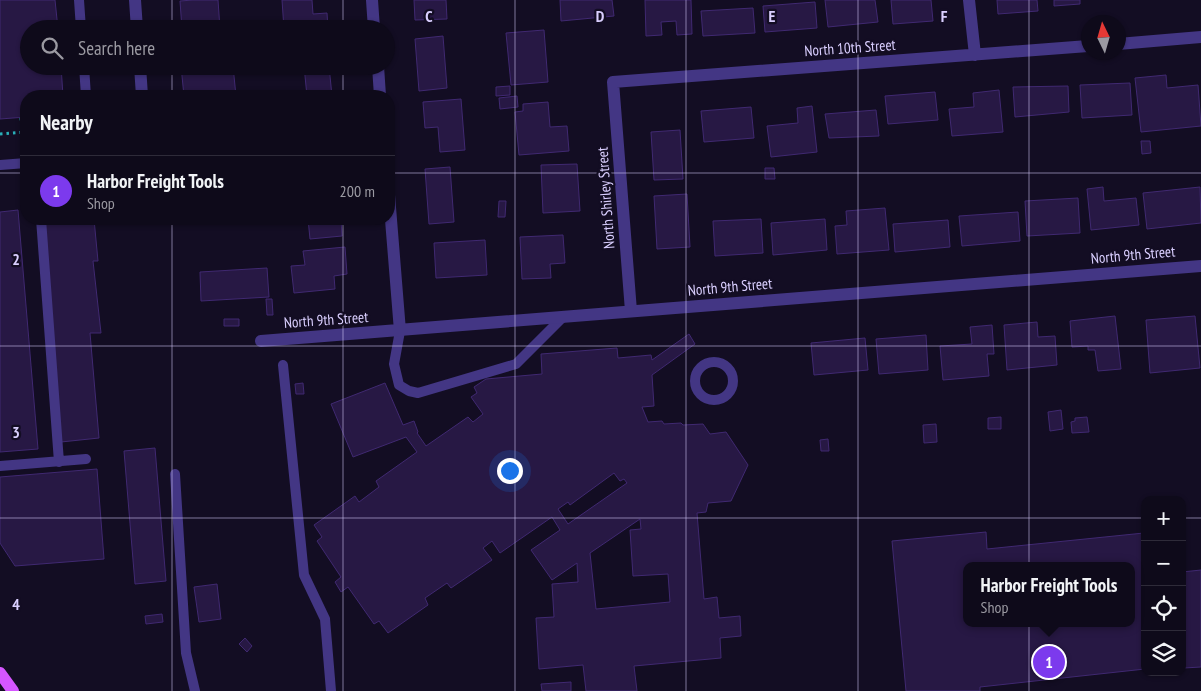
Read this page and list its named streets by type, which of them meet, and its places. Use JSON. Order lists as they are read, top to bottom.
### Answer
{
  "streets": {
    "street": ["North 10th Street", "North Shirley Street", "North 9th Street"]
  },
  "crossings": [
    ["North 10th Street", "North Shirley Street"],
    ["North Shirley Street", "North 9th Street"]
  ],
  "north": "top",
  "page": {
    "search": "Search here",
    "heading": "Nearby",
    "list": [
      {
        "mark": "1",
        "name": "Harbor Freight Tools",
        "note": "Shop",
        "value": "200 m"
      }
    ],
    "map_buttons": ["+", "−"],
    "popup": ["Harbor Freight Tools", "Shop"],
    "pins": "1"
  },
  "grid": {
    "columns": [
      "C",
      "D",
      "E",
      "F"
    ],
    "rows": ["2", "3", "4"]
  }
}
